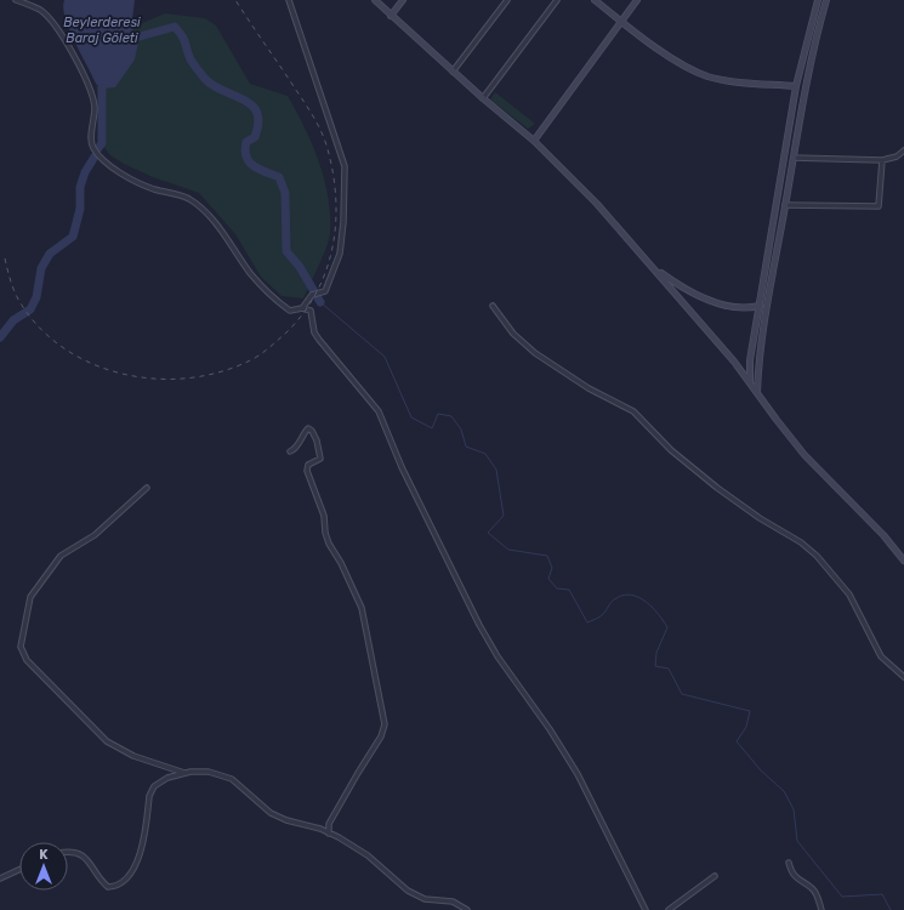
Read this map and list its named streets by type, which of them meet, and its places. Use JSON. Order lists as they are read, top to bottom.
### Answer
{
  "water": ["Beylerderesi Baraj Göleti"],
  "north": "top"
}
